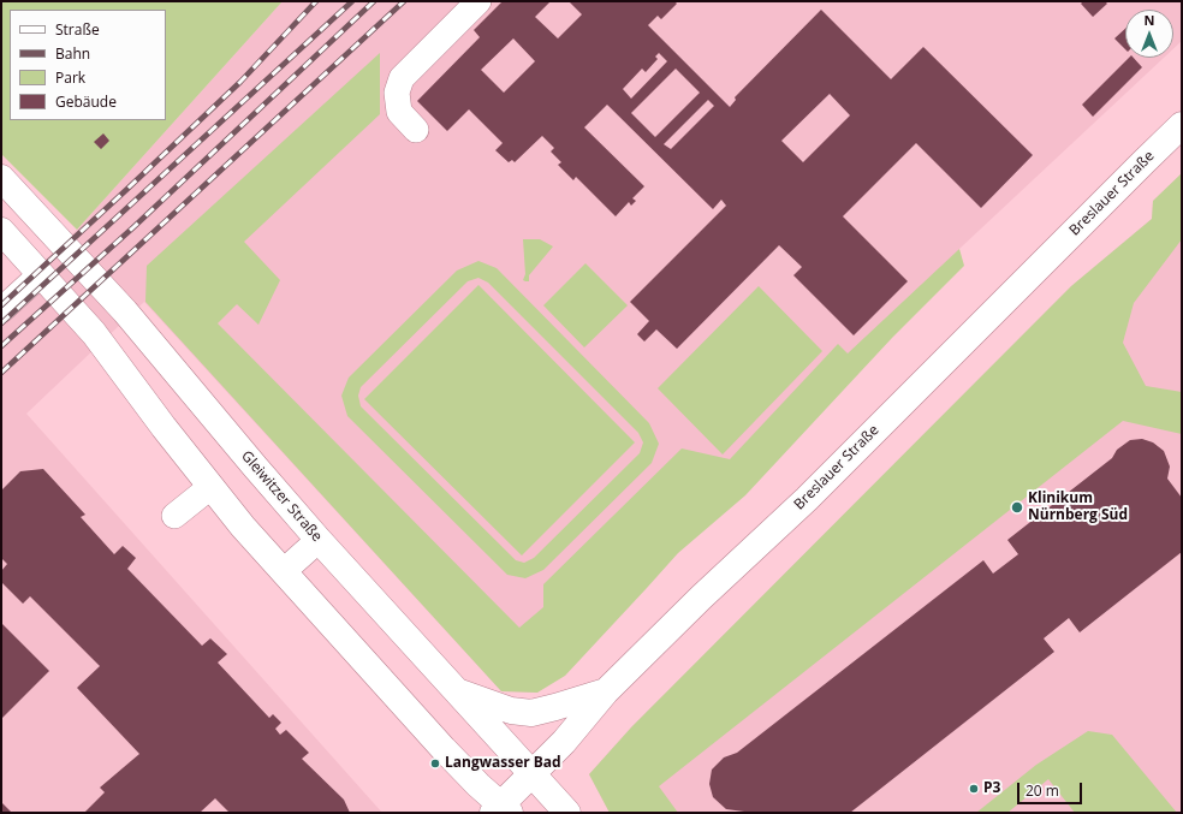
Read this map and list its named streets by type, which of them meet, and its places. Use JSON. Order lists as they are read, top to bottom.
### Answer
{
  "streets": {
    "main road": ["Breslauer Straße", "Gleiwitzer Straße"]
  },
  "crossings": [
    ["Breslauer Straße", "Gleiwitzer Straße"]
  ],
  "places": ["Klinikum Nürnberg Süd", "Langwasser Bad", "P3"],
  "legend": [
    "Straße",
    "Bahn",
    "Park",
    "Gebäude"
  ],
  "scale_bar": "20 m",
  "north": "top"
}
